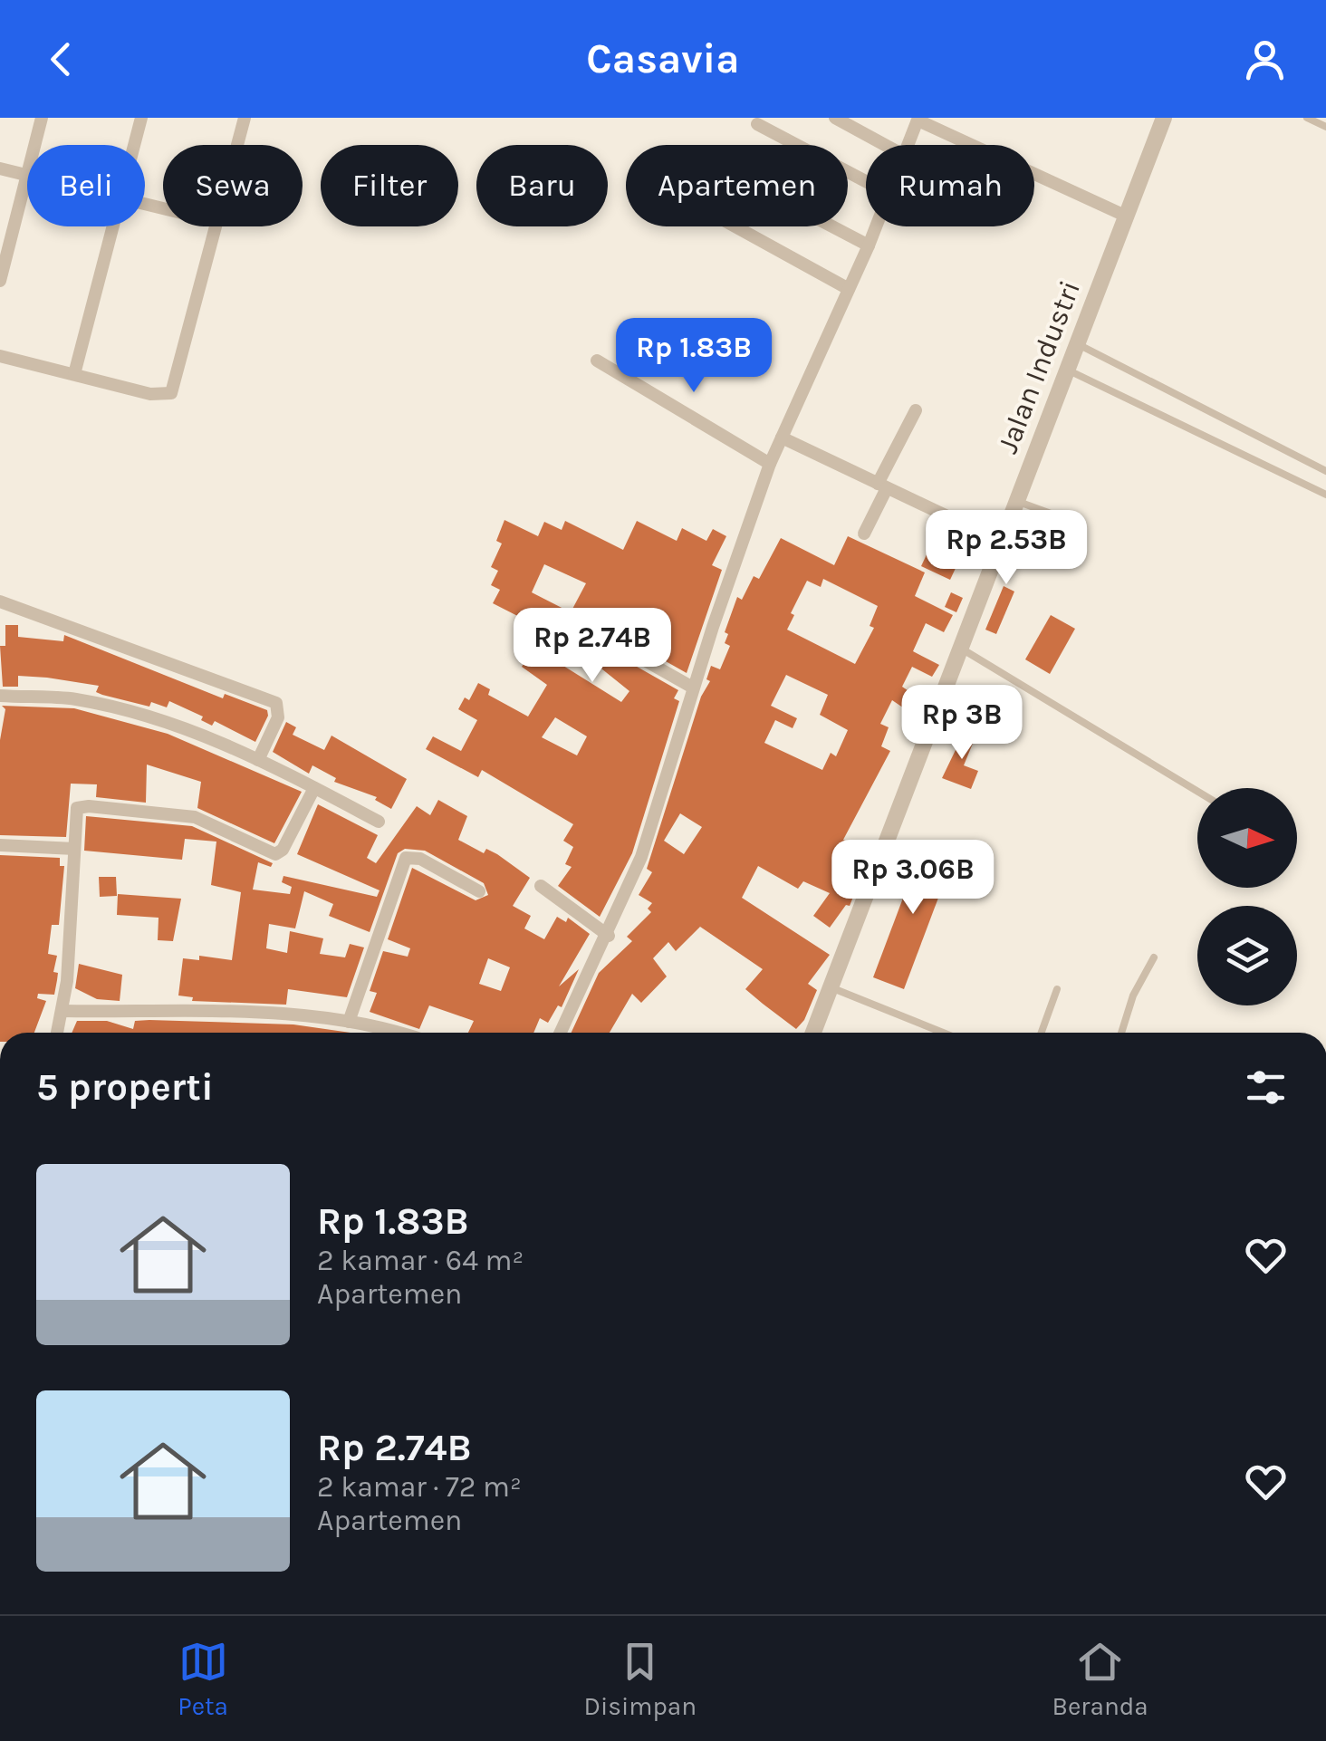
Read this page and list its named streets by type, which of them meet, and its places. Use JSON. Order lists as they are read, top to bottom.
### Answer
{
  "streets": {
    "street": ["Jalan Industri"]
  },
  "north": "right",
  "page": {
    "header": "Casavia",
    "chip": [
      "Beli",
      "Sewa",
      "Filter",
      "Baru",
      "Apartemen",
      "Rumah"
    ],
    "price": [
      "Rp 1.83B",
      "Rp 2.53B",
      "Rp 2.74B",
      "Rp 3B",
      "Rp 3.06B"
    ],
    "heading": "5 properti",
    "list": [
      {
        "name": "Rp 1.83B",
        "note": "2 kamar · 64 m² · Apartemen"
      },
      {
        "name": "Rp 2.74B",
        "note": "2 kamar · 72 m² · Apartemen"
      }
    ],
    "tabs": ["Peta", "Disimpan", "Beranda"]
  }
}
